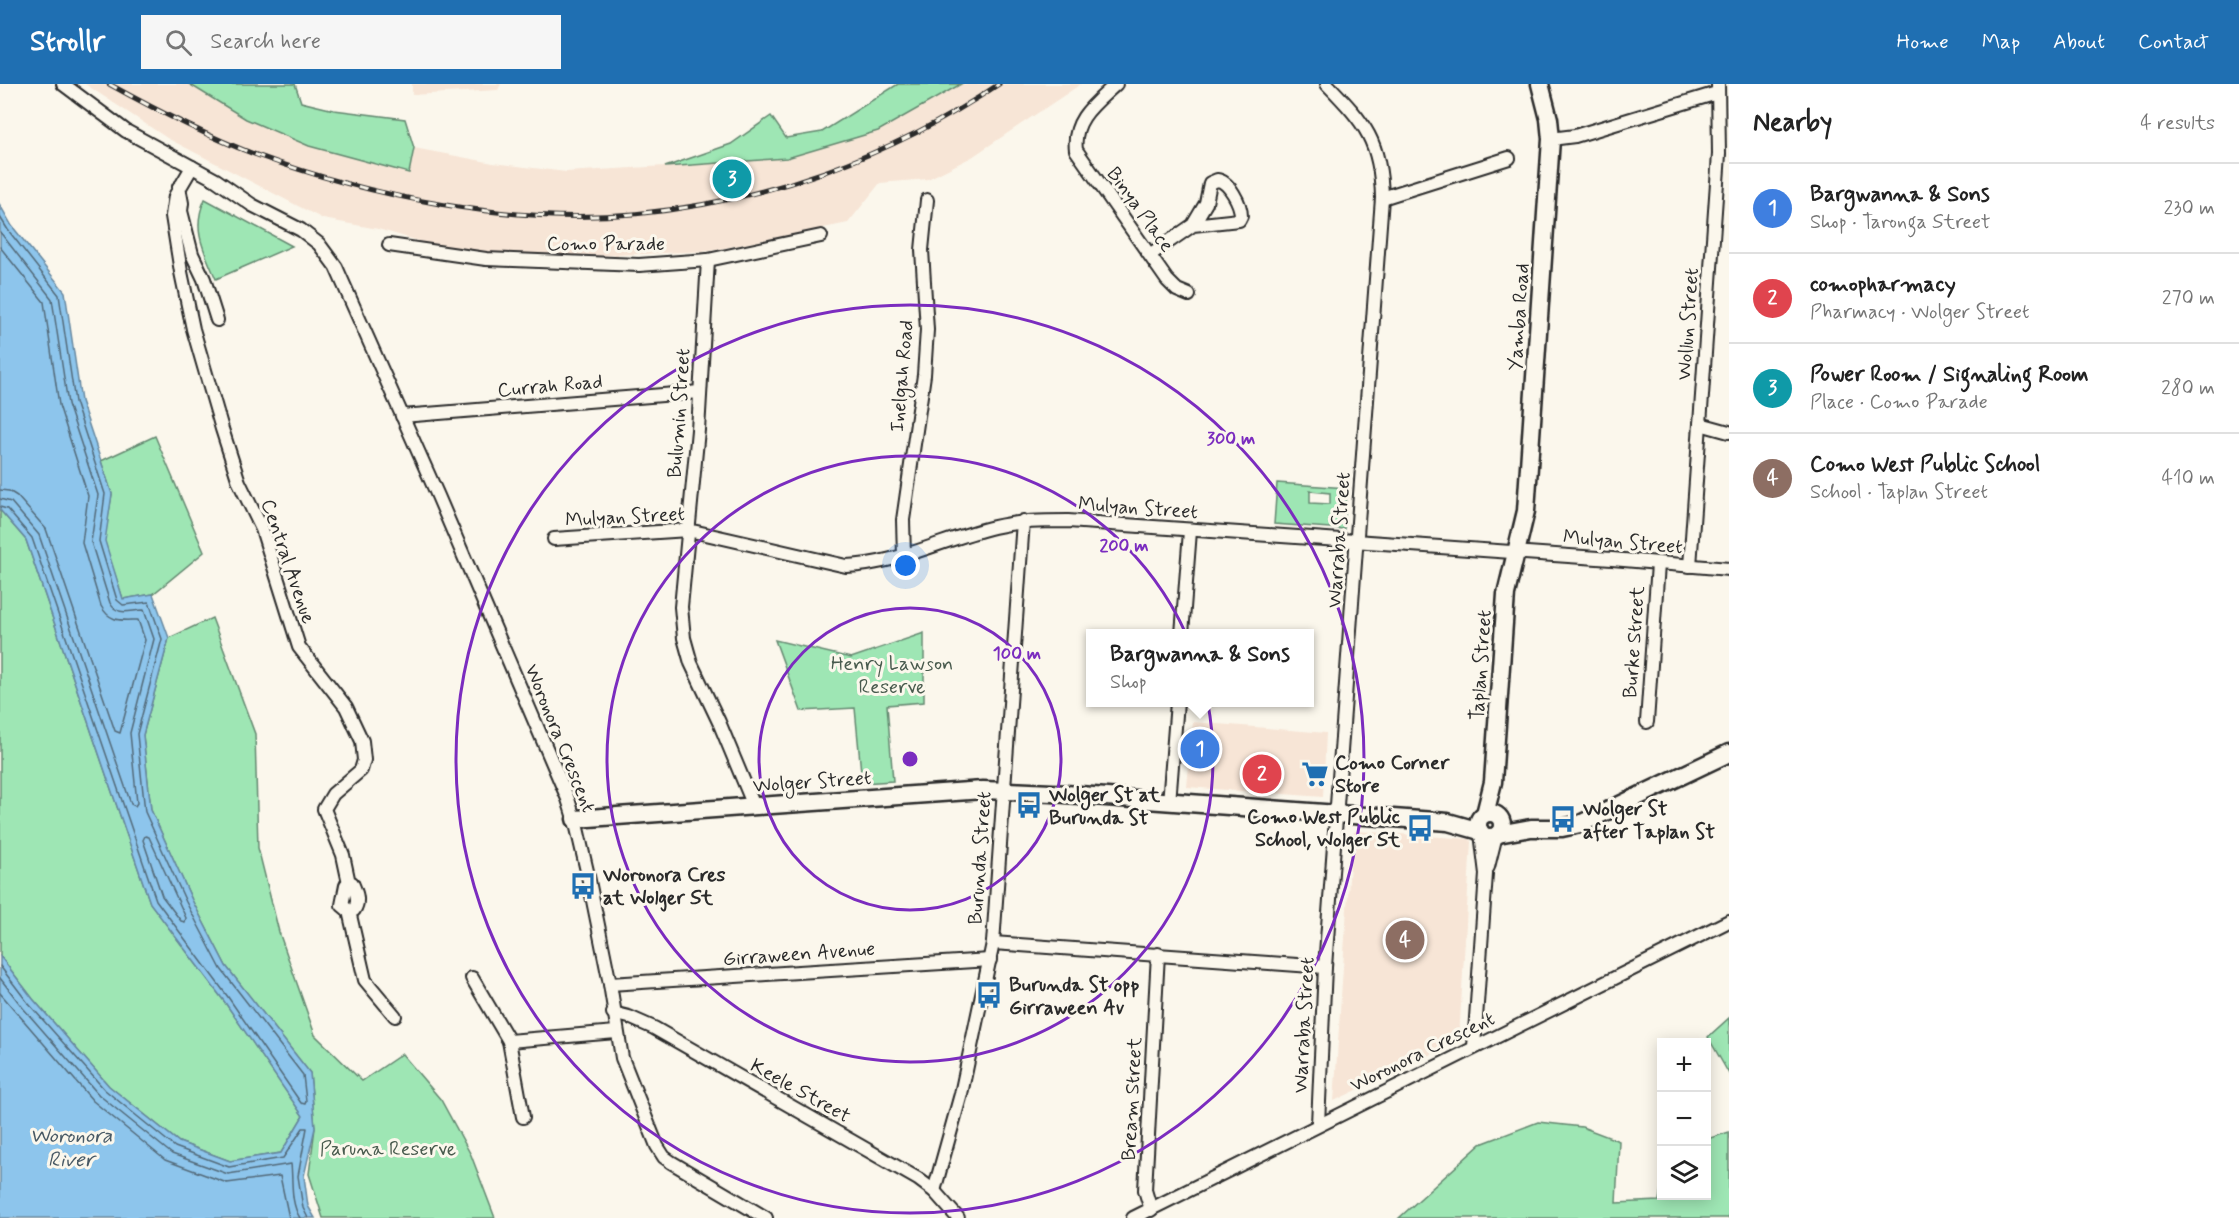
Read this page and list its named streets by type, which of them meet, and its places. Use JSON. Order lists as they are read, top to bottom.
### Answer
{
  "streets": {
    "street": [
      "Binya Place",
      "Como Parade",
      "Yamba Road",
      "Wollun Street",
      "Inelgah Road",
      "Currah Road",
      "Bulumin Street",
      "Mulyan Street",
      "Warraba Street",
      "Central Avenue",
      "Burke Street",
      "Taplan Street",
      "Woronora Crescent",
      "Wolger Street",
      "Burunda Street",
      "Girraween Avenue",
      "Keele Street",
      "Bream Street"
    ]
  },
  "crossings": [
    ["Como Parade", "Bulumin Street"],
    ["Yamba Road", "Mulyan Street"],
    ["Yamba Road", "Taplan Street"],
    ["Wollun Street", "Mulyan Street"],
    ["Inelgah Road", "Mulyan Street"],
    ["Currah Road", "Bulumin Street"],
    ["Currah Road", "Woronora Crescent"],
    ["Bulumin Street", "Mulyan Street"],
    ["Bulumin Street", "Wolger Street"],
    ["Mulyan Street", "Warraba Street"],
    ["Mulyan Street", "Burke Street"],
    ["Mulyan Street", "Taplan Street"],
    ["Mulyan Street", "Burunda Street"],
    ["Warraba Street", "Woronora Crescent"],
    ["Warraba Street", "Wolger Street"],
    ["Central Avenue", "Woronora Crescent"],
    ["Taplan Street", "Woronora Crescent"],
    ["Taplan Street", "Wolger Street"],
    ["Woronora Crescent", "Wolger Street"],
    ["Woronora Crescent", "Girraween Avenue"],
    ["Woronora Crescent", "Keele Street"],
    ["Woronora Crescent", "Bream Street"],
    ["Wolger Street", "Burunda Street"],
    ["Burunda Street", "Girraween Avenue"],
    ["Burunda Street", "Keele Street"]
  ],
  "water": ["Woronora River"],
  "parks": ["Henry Lawson Reserve", "Paruna Reserve"],
  "places": {
    "supermarket": ["Como Corner Store"],
    "bus stop": [
      "Wolger St at Burunda St",
      "Wolger St after Taplan St",
      "Como West Public School, Wolger St",
      "Woronora Cres at Wolger St",
      "Burunda St opp Girraween Av"
    ]
  },
  "page": {
    "header": "Strollr",
    "search": "Search here",
    "nav": [
      "Home",
      "Map",
      "About",
      "Contact"
    ],
    "heading": ["Nearby", "4 results"],
    "pins": [
      "3",
      "1",
      "2",
      "4"
    ],
    "list": [
      {
        "mark": "1",
        "name": "Bargwanna & Sons",
        "note": "Shop · Taronga Street",
        "value": "230 m"
      },
      {
        "mark": "2",
        "name": "comopharmacy",
        "note": "Pharmacy · Wolger Street",
        "value": "270 m"
      },
      {
        "mark": "3",
        "name": "Power Room / Signaling Room",
        "note": "Place · Como Parade",
        "value": "280 m"
      },
      {
        "mark": "4",
        "name": "Como West Public School",
        "note": "School · Taplan Street",
        "value": "410 m"
      }
    ],
    "popup": ["Bargwanna & Sons", "Shop"],
    "map_buttons": ["+", "−"]
  },
  "rings": ["300 m", "200 m", "100 m"]
}
